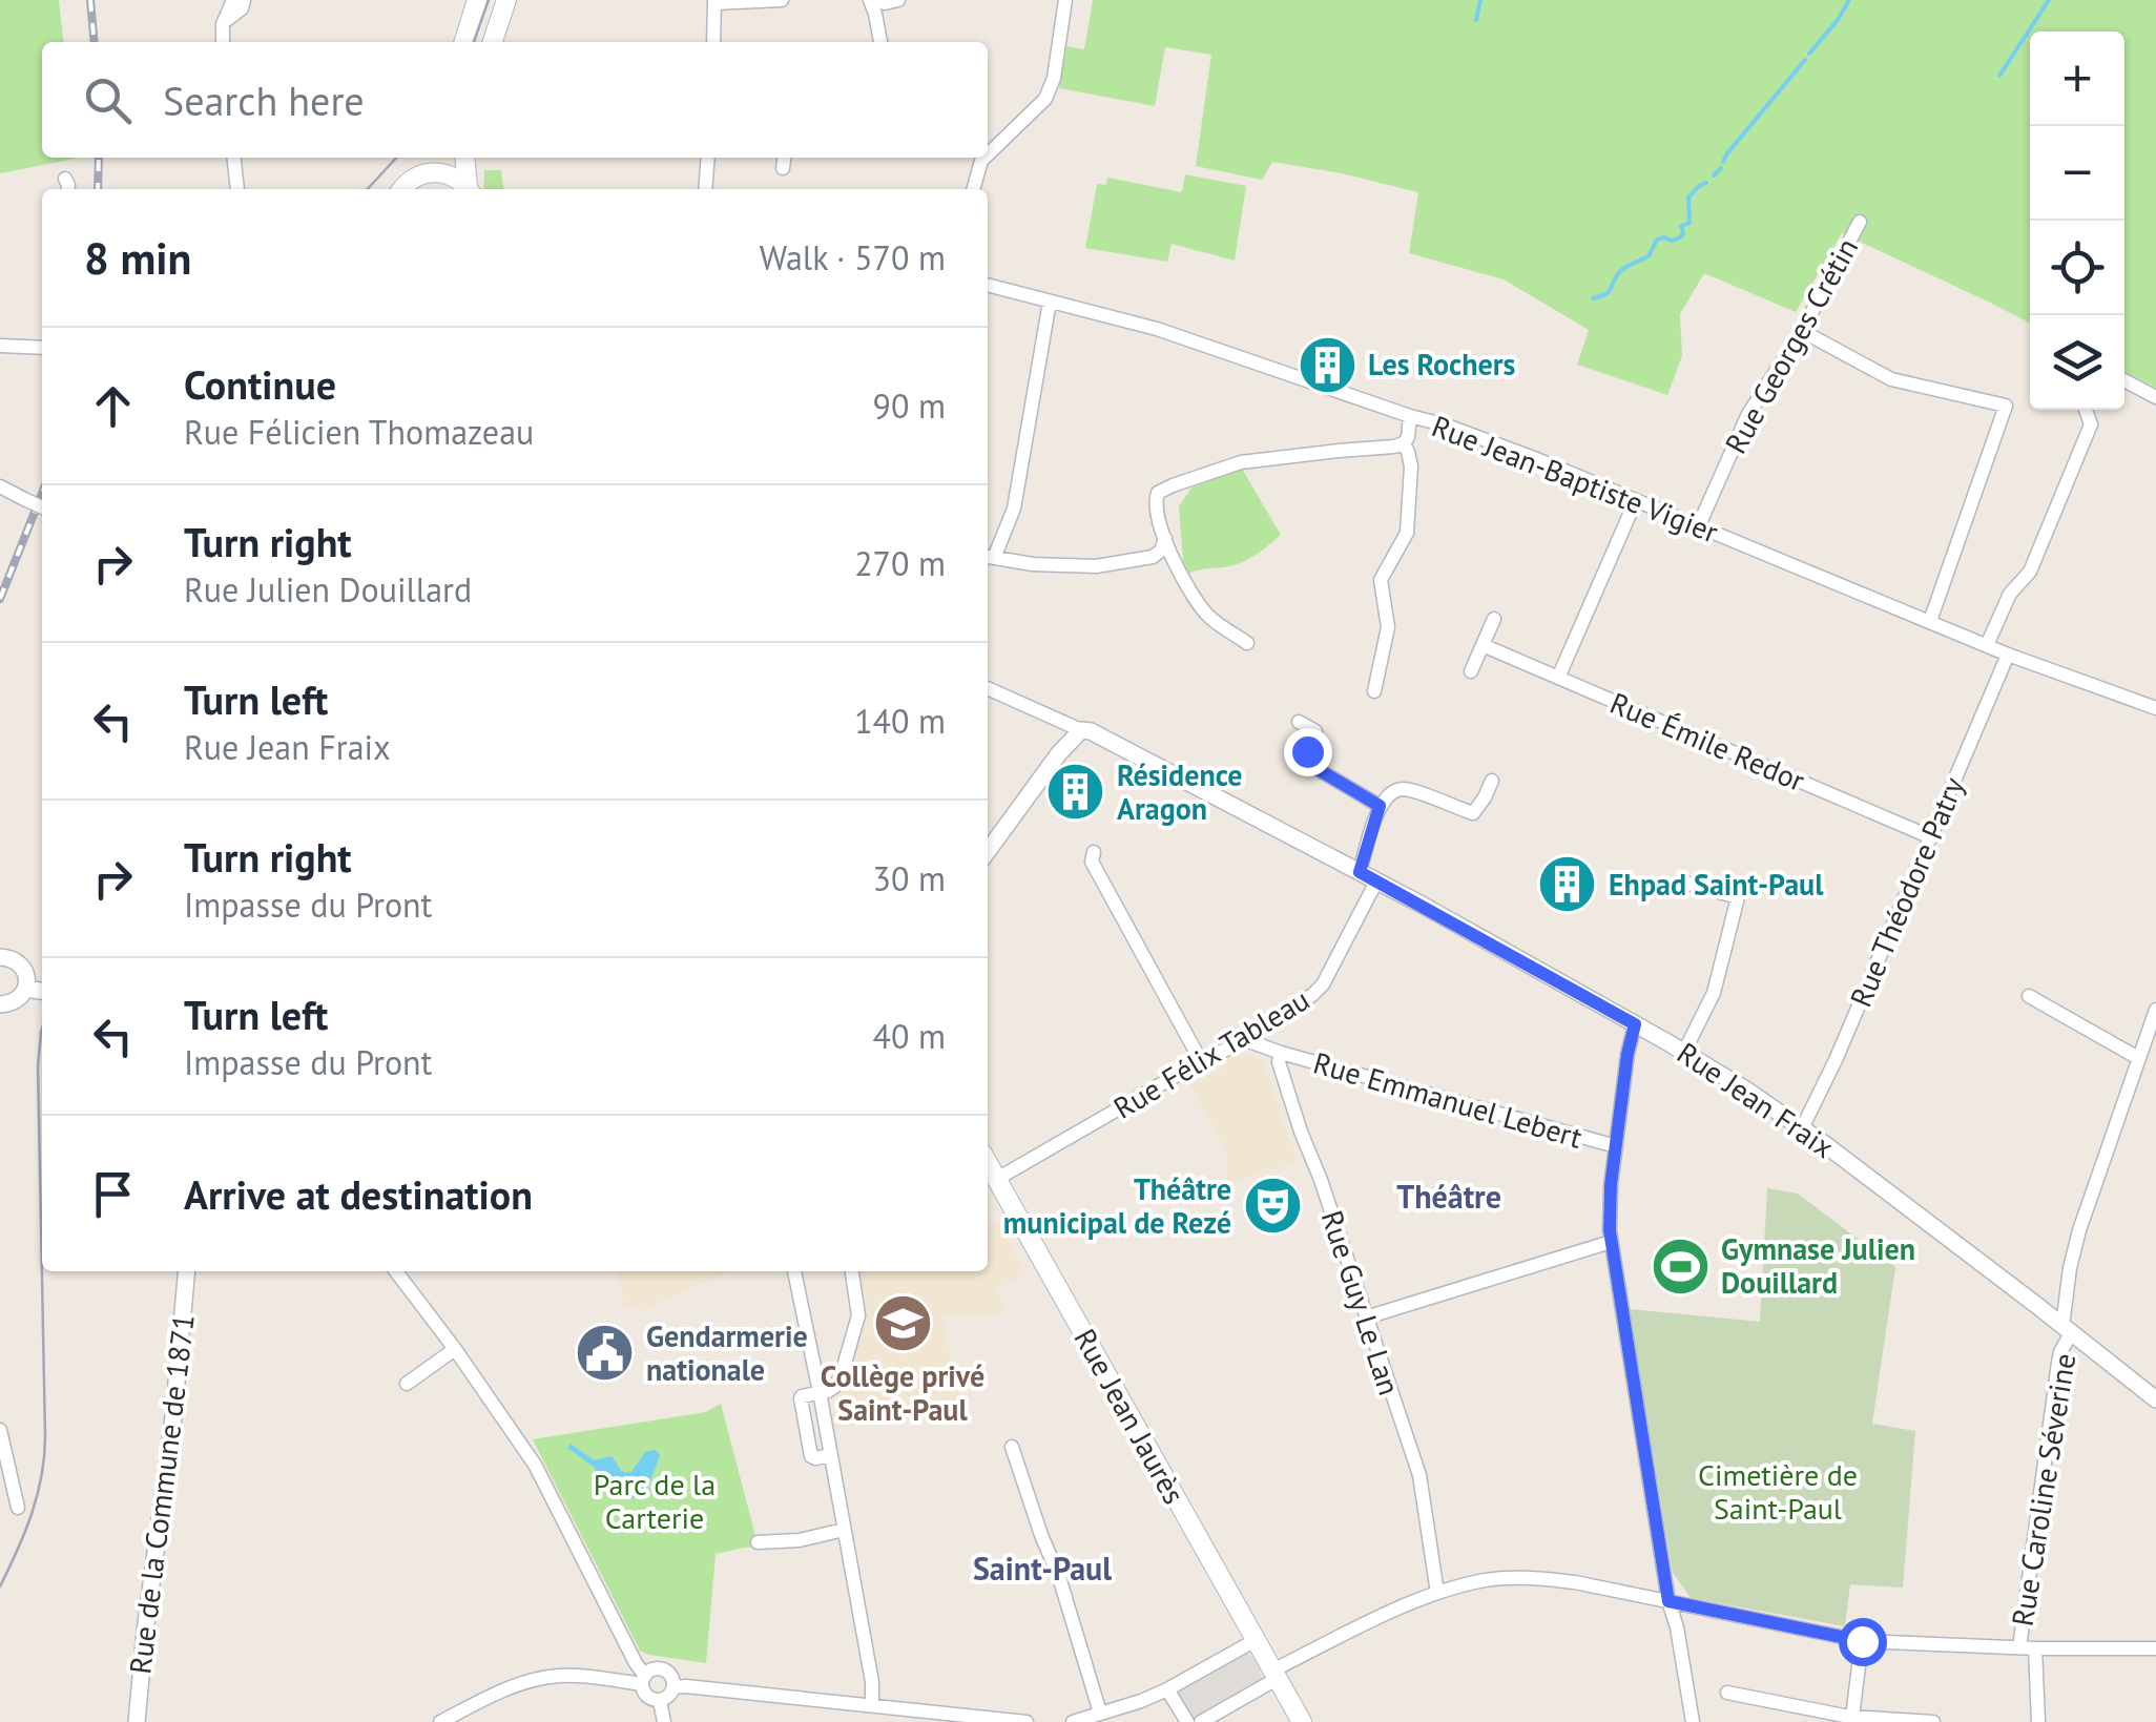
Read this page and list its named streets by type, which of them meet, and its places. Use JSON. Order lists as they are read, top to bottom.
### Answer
{
  "streets": {
    "main road": ["Rue Jean Jaurès"],
    "street": [
      "Rue Georges Crétin",
      "Rue Jean-Baptiste Vigier",
      "Rue Émile Redor",
      "Rue Théodore Patry",
      "Rue Félix Tableau",
      "Rue Emmanuel Lebert",
      "Rue Jean Fraix",
      "Rue Guy Le Lan",
      "Rue Caroline Séverine",
      "Rue de la Commune de 1871"
    ]
  },
  "crossings": [
    ["Rue Georges Crétin", "Rue Jean-Baptiste Vigier"],
    ["Rue Jean-Baptiste Vigier", "Rue Théodore Patry"],
    ["Rue Émile Redor", "Rue Théodore Patry"],
    ["Rue Théodore Patry", "Rue Jean Fraix"],
    ["Rue Félix Tableau", "Rue Jean Fraix"],
    ["Rue Félix Tableau", "Rue Jean Jaurès"],
    ["Rue Emmanuel Lebert", "Rue Guy Le Lan"],
    ["Rue Jean Fraix", "Rue Caroline Séverine"]
  ],
  "districts": ["Théâtre", "Saint-Paul"],
  "parks": ["Cimetière de Saint-Paul", "Parc de la Carterie"],
  "places": {
    "building": ["Les Rochers", "Résidence Aragon", "Ehpad Saint-Paul"],
    "theatre": ["Théâtre municipal de Rezé"],
    "sports": ["Gymnase Julien Douillard"],
    "school or university": ["Collège privé Saint-Paul"],
    "public building": ["Gendarmerie nationale"]
  },
  "page": {
    "map_buttons": ["+", "−"],
    "search": "Search here",
    "heading": ["8 min", "Walk · 570 m"],
    "list": [
      ["Continue", "Rue Félicien Thomazeau", "90 m"],
      ["Turn right", "Rue Julien Douillard", "270 m"],
      ["Turn left", "Rue Jean Fraix", "140 m"],
      ["Turn right", "Impasse du Pront", "30 m"],
      ["Turn left", "Impasse du Pront", "40 m"],
      "Arrive at destination"
    ]
  }
}
